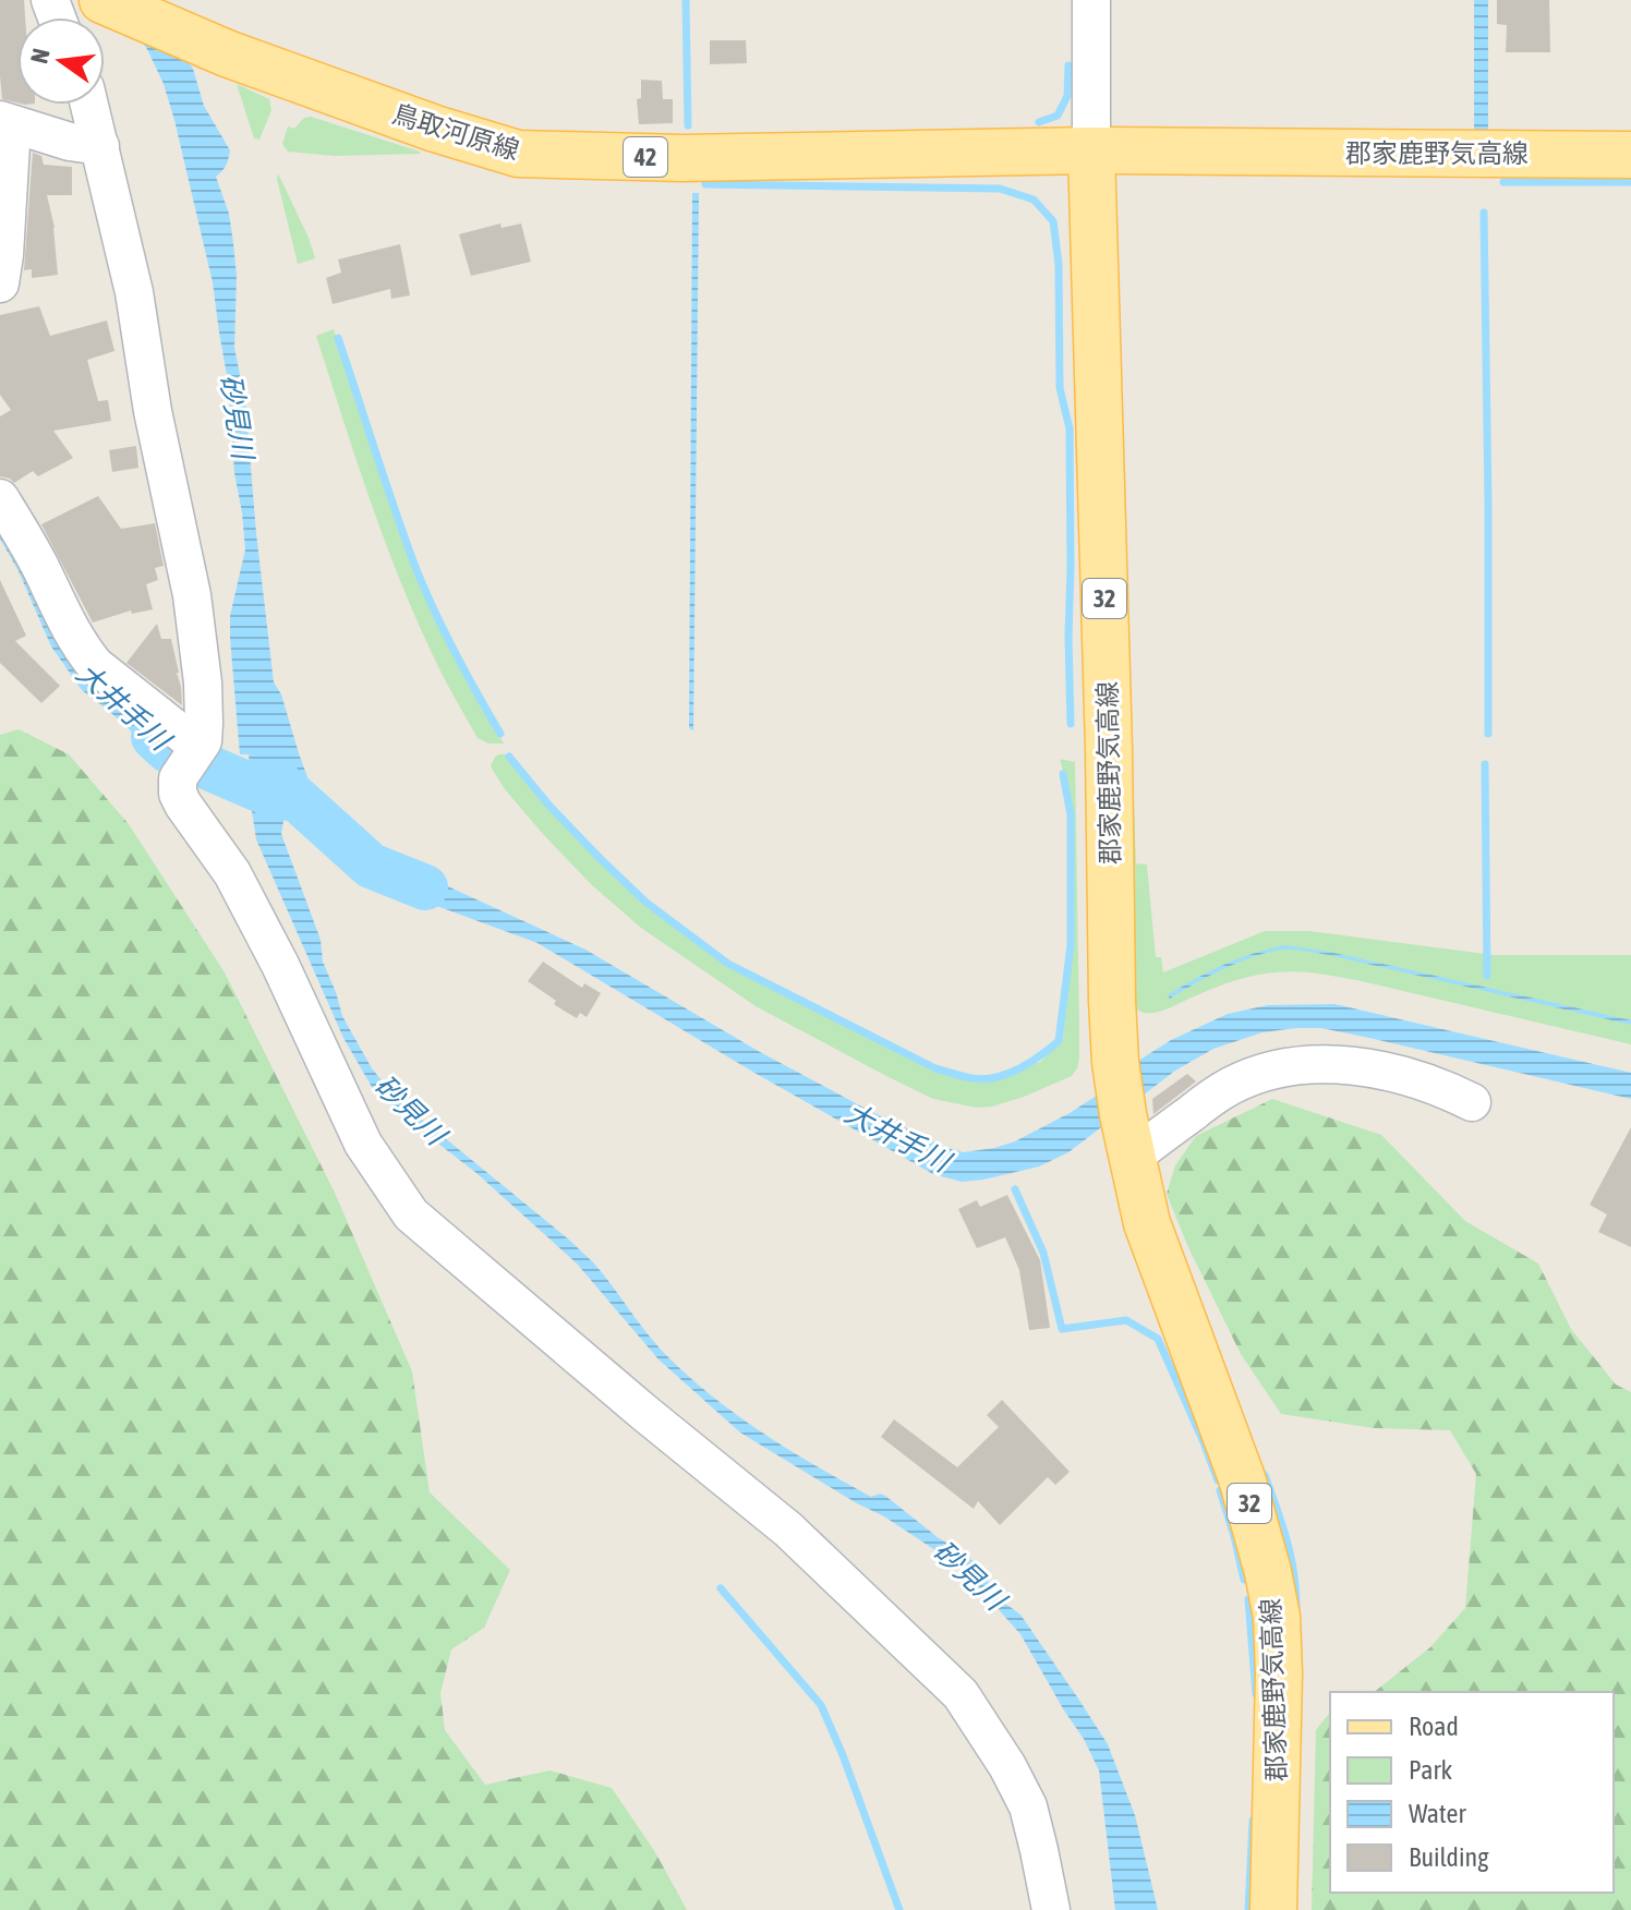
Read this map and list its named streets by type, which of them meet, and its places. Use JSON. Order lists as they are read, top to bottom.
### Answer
{
  "streets": {
    "main road": [
      "鳥取河原線",
      "郡家鹿野気高線",
      "42",
      "32"
    ]
  },
  "crossings": [
    ["鳥取河原線", "郡家鹿野気高線"]
  ],
  "water": ["砂見川", "大井手川"],
  "legend": [
    "Road",
    "Park",
    "Water",
    "Building"
  ],
  "north": "left"
}
